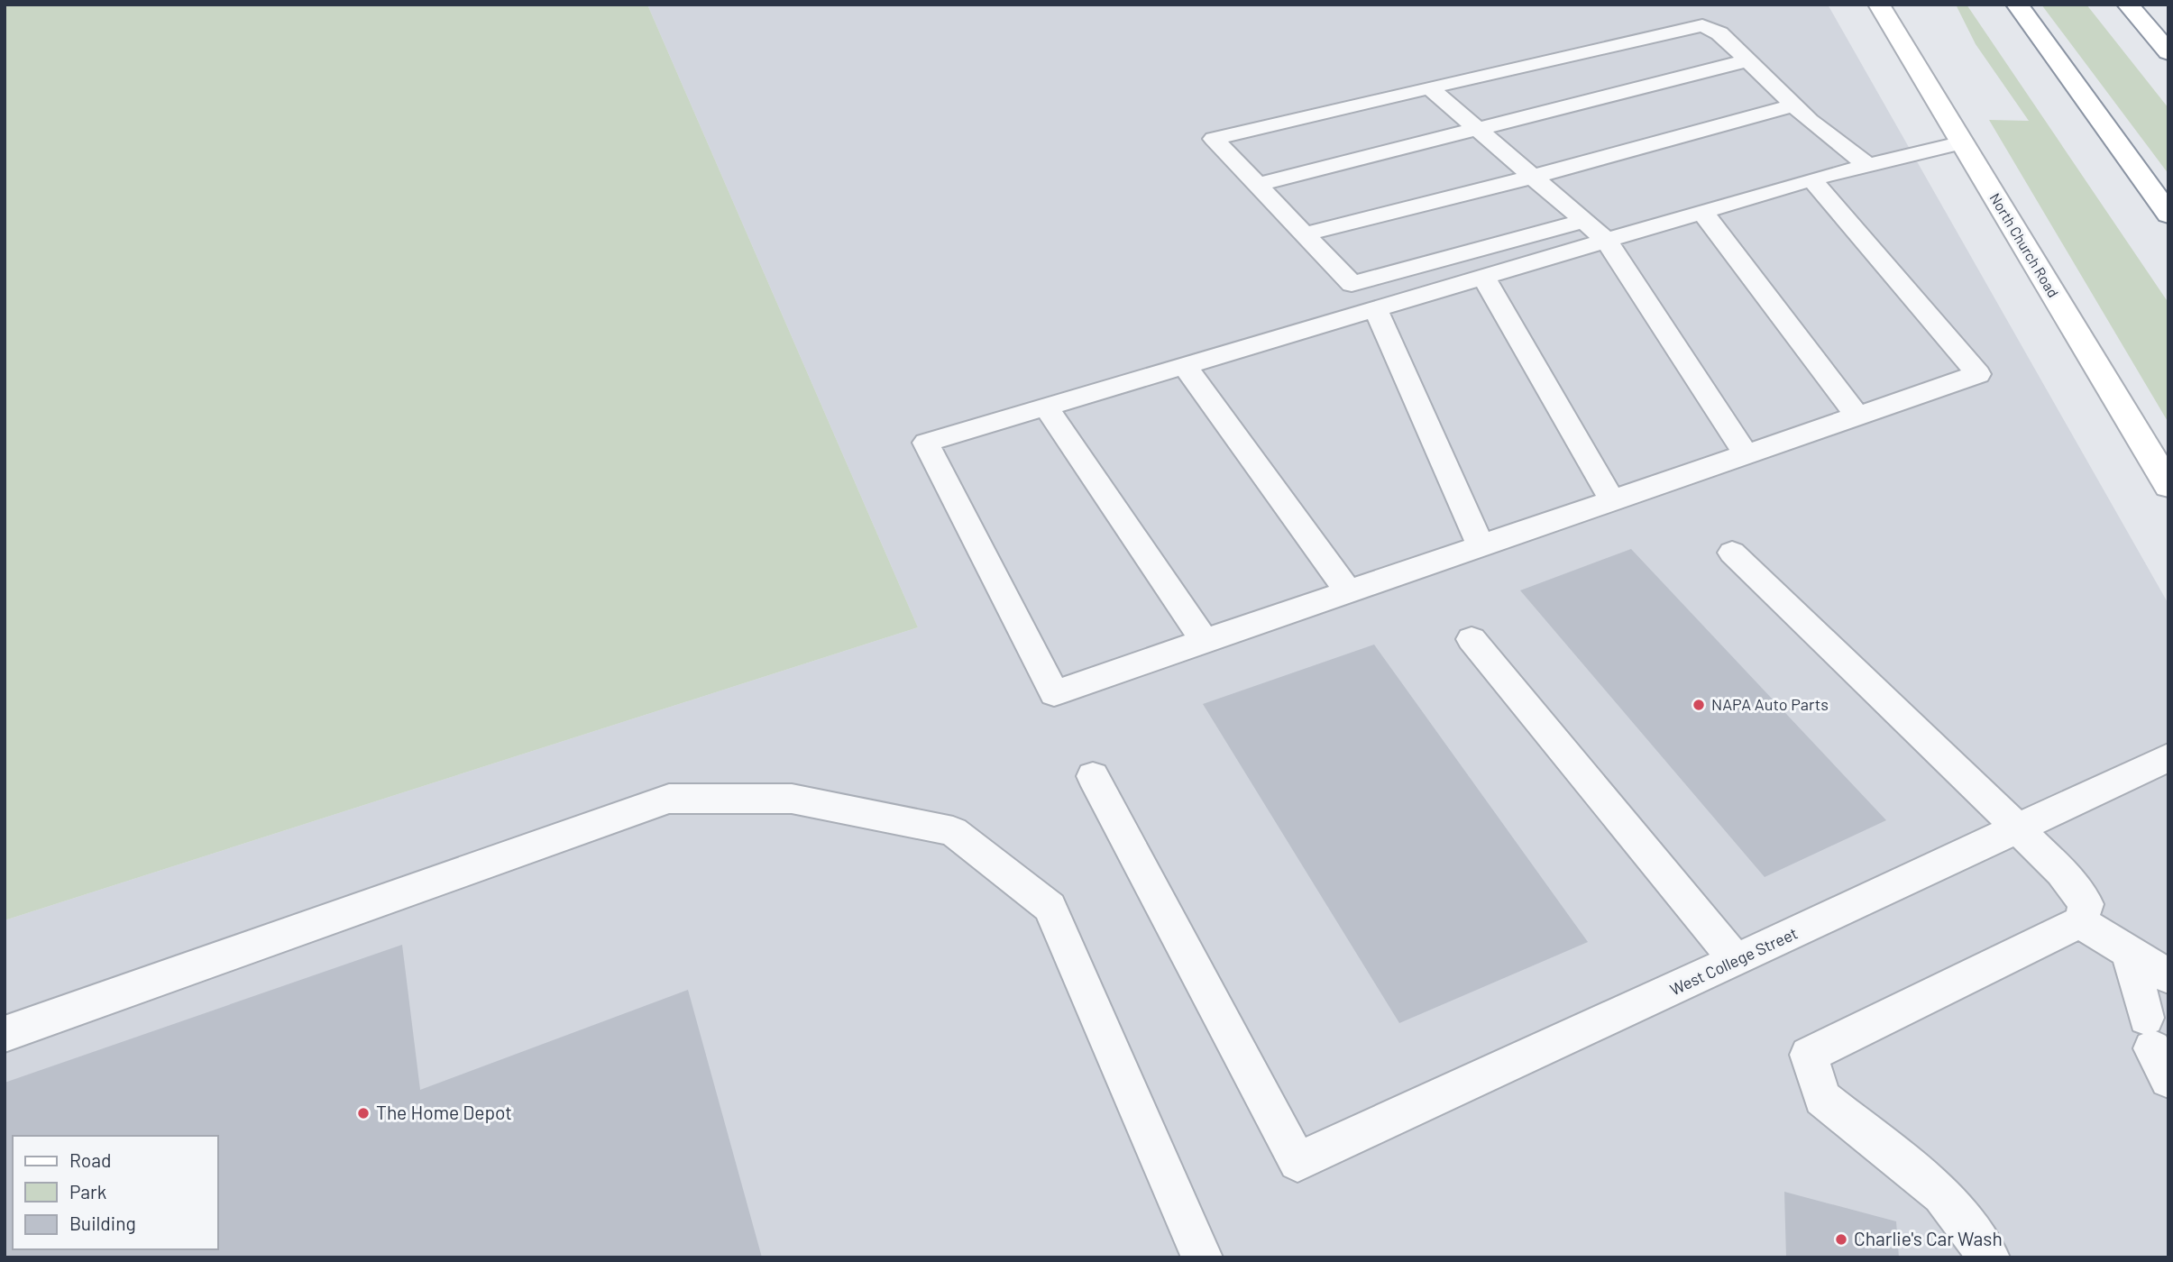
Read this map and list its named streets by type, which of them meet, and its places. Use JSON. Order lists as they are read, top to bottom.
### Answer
{
  "streets": {
    "main road": ["North Church Road"],
    "lane": ["West College Street"]
  },
  "places": ["NAPA Auto Parts", "The Home Depot", "Charlie's Car Wash"],
  "legend": ["Road", "Park", "Building"]
}
